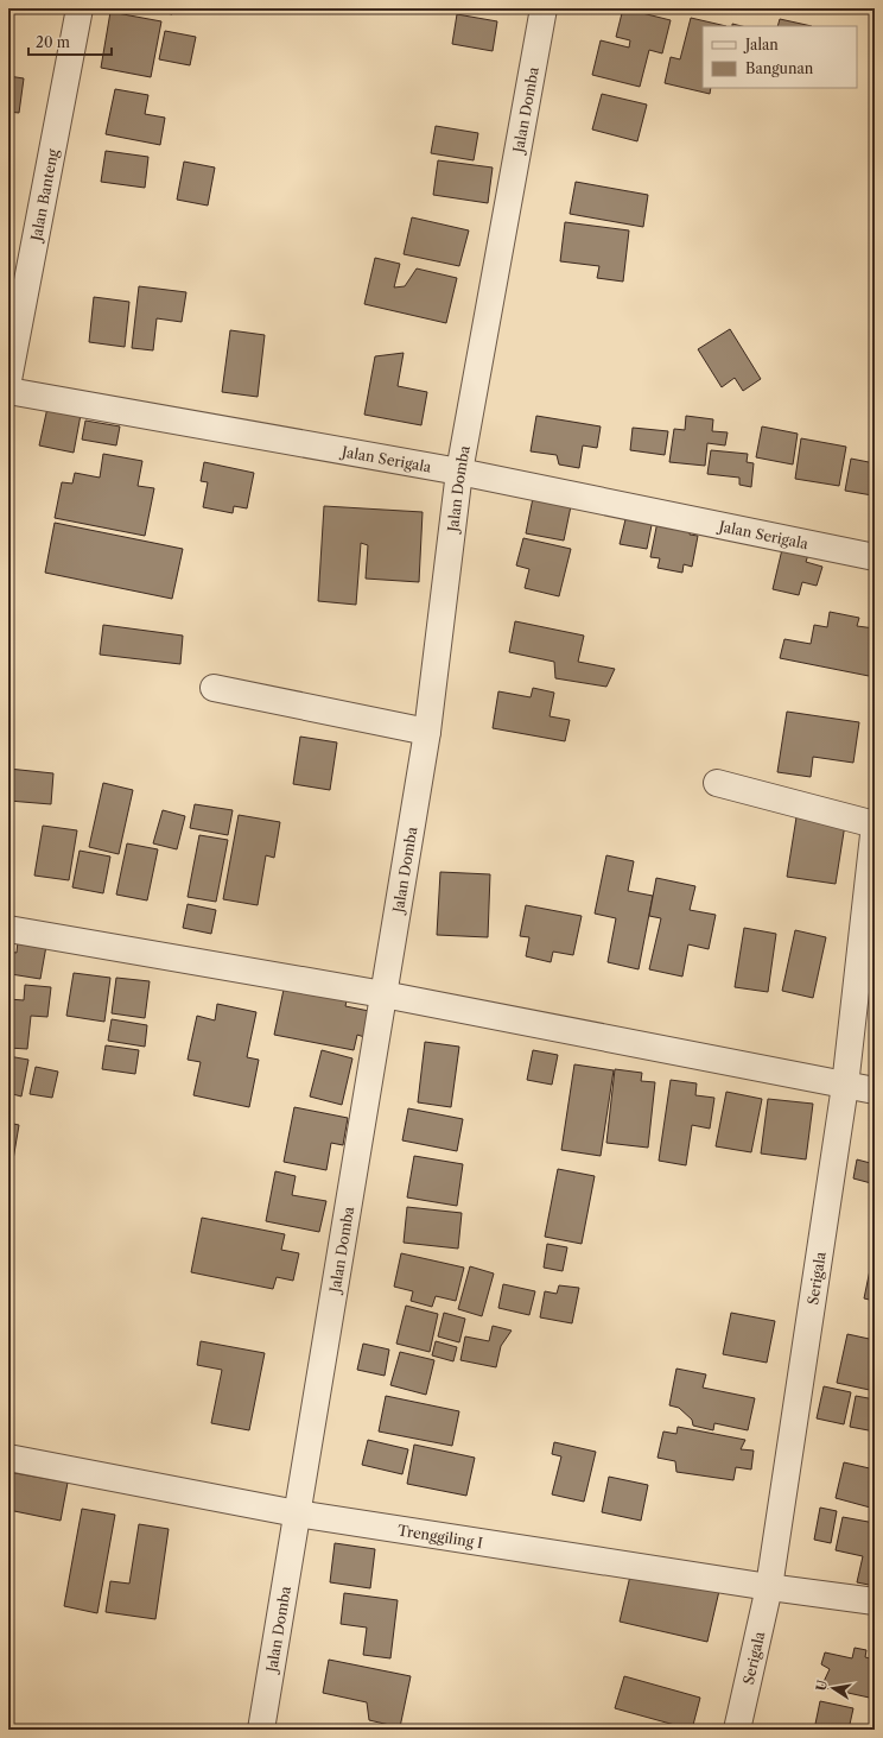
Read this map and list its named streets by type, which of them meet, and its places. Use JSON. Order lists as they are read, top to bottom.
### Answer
{
  "streets": {
    "street": [
      "Jalan Domba",
      "Jalan Banteng",
      "Jalan Serigala",
      "Serigala",
      "Trenggiling I"
    ]
  },
  "crossings": [
    ["Jalan Domba", "Jalan Serigala"],
    ["Jalan Domba", "Trenggiling I"],
    ["Serigala", "Trenggiling I"]
  ],
  "legend": ["Jalan", "Bangunan"],
  "scale_bar": "20 m",
  "north": "left"
}
